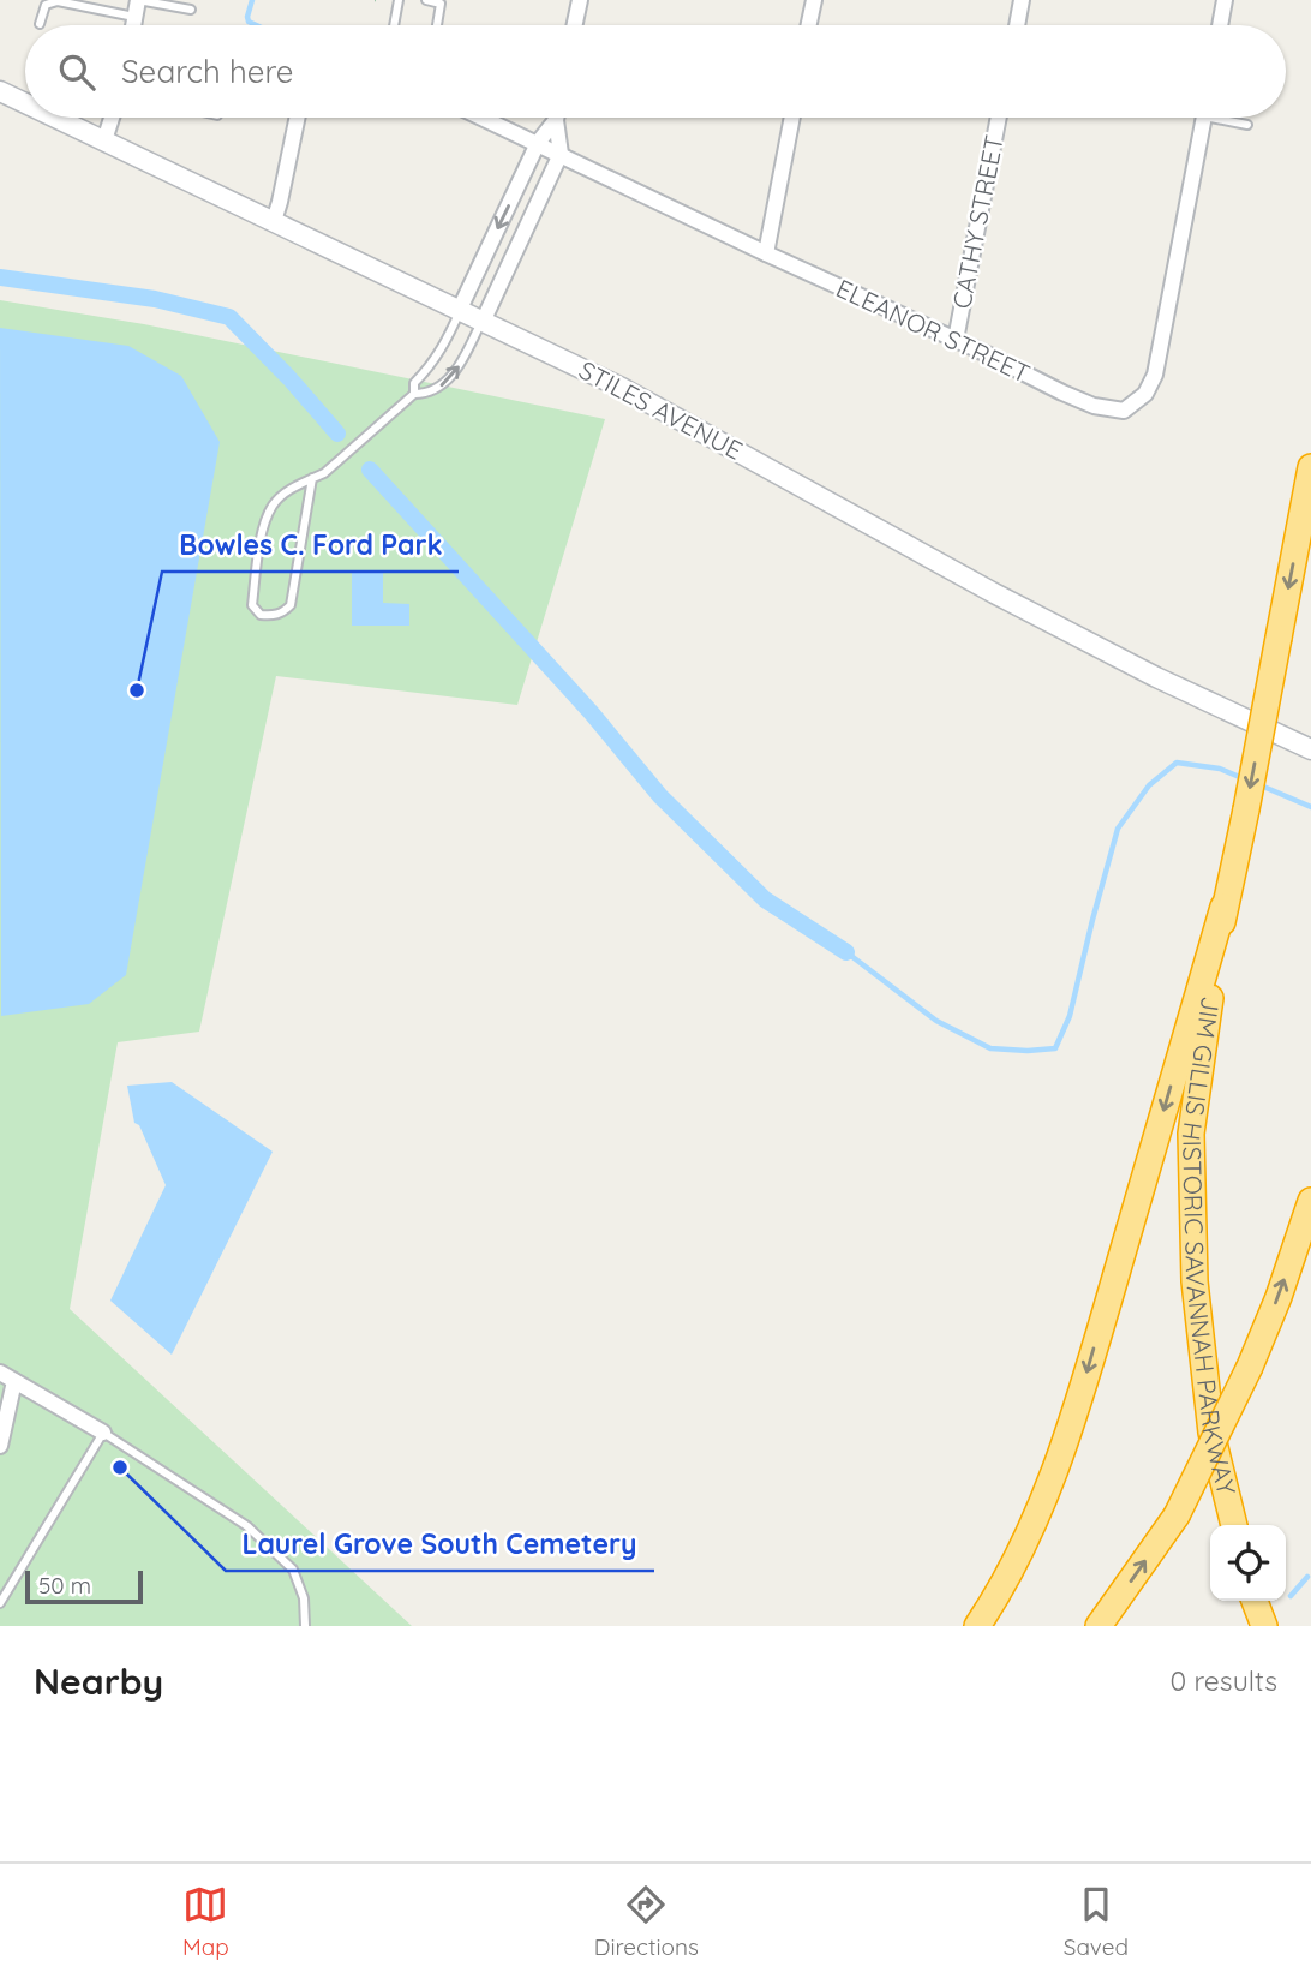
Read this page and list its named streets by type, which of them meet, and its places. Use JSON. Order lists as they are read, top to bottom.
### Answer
{
  "streets": {
    "highway": ["JIM GILLIS HISTORIC SAVANNAH PARKWAY"],
    "street": ["CATHY STREET", "ELEANOR STREET", "STILES AVENUE"]
  },
  "crossings": [
    ["CATHY STREET", "ELEANOR STREET"]
  ],
  "one_way": ["JIM GILLIS HISTORIC SAVANNAH PARKWAY"],
  "places": ["Bowles C. Ford Park", "Laurel Grove South Cemetery"],
  "scale_bar": "50 m",
  "page": {
    "search": "Search here",
    "scale": "50 m",
    "heading": ["Nearby", "0 results"],
    "nav": ["Map", "Directions", "Saved"]
  }
}
